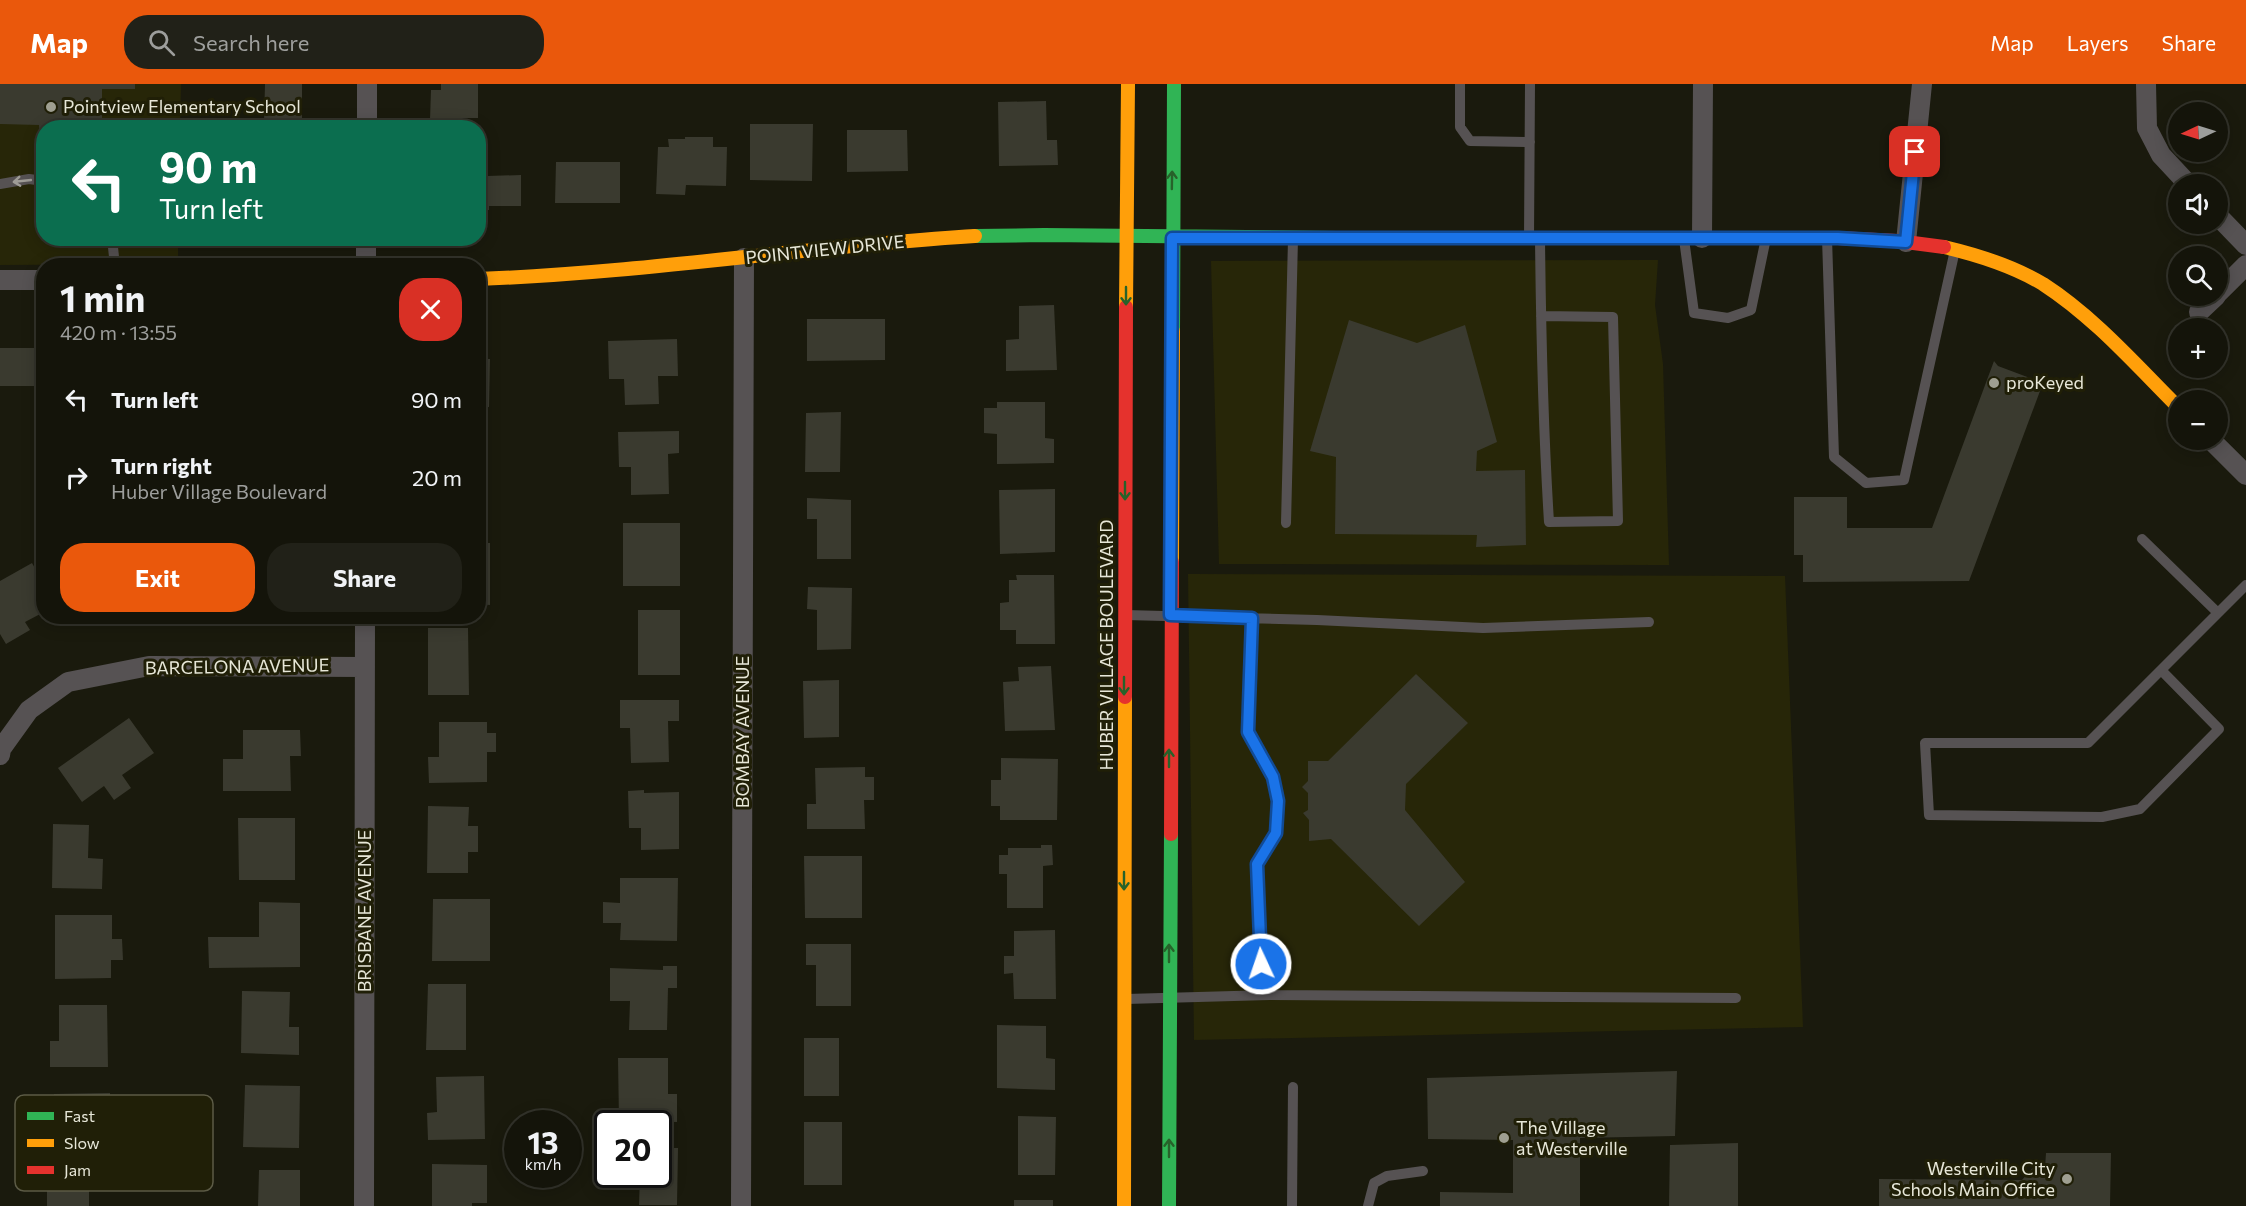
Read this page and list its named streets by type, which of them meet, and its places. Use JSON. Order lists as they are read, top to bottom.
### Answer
{
  "streets": {
    "street": [
      "POINTVIEW DRIVE",
      "HUBER VILLAGE BOULEVARD",
      "BARCELONA AVENUE",
      "BOMBAY AVENUE",
      "BRISBANE AVENUE"
    ]
  },
  "crossings": [
    ["POINTVIEW DRIVE", "HUBER VILLAGE BOULEVARD"],
    ["POINTVIEW DRIVE", "BOMBAY AVENUE"],
    ["BARCELONA AVENUE", "BRISBANE AVENUE"]
  ],
  "places": [
    "Pointview Elementary School",
    "proKeyed",
    "The Village at Westerville",
    "Westerville City Schools Main Office"
  ],
  "legend": ["Fast", "Slow", "Jam"],
  "north": "left",
  "page": {
    "header": "Map",
    "search": "Search here",
    "nav": ["Map", "Layers", "Share"],
    "map_buttons": ["+", "−"],
    "turn": ["90 m", "Turn left"],
    "heading": ["1 min", "420 m · 13:55"],
    "list": [
      {
        "name": "Turn left",
        "value": "90 m"
      },
      {
        "name": "Turn right",
        "note": "Huber Village Boulevard",
        "value": "20 m"
      }
    ],
    "buttons": ["Exit", "Share"],
    "speed": "13 km/h",
    "limit": "20"
  }
}
